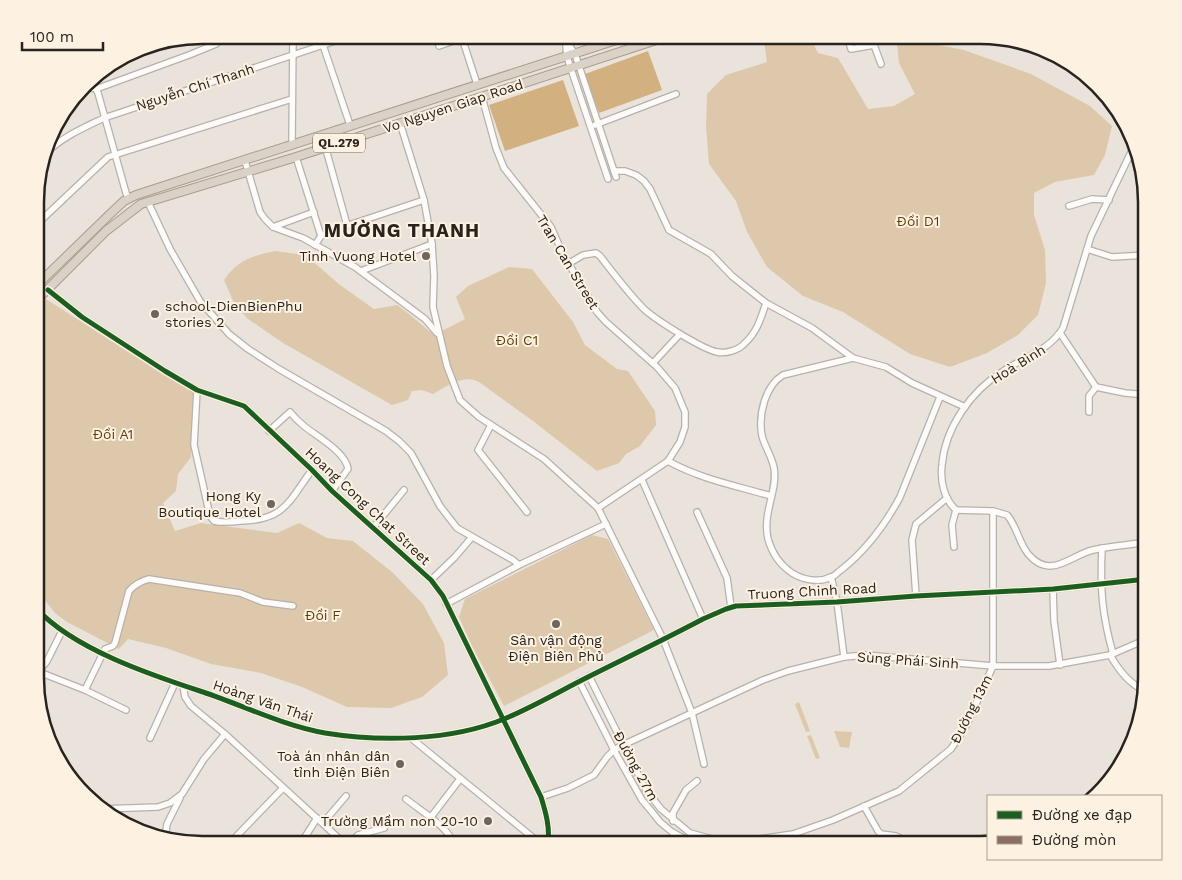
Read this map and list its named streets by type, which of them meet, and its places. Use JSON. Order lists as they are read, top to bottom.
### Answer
{
  "streets": {
    "highway": ["Vo Nguyen Giap Road", "QL.279"],
    "street": [
      "Nguyễn Chí Thanh",
      "Tran Can Street",
      "Hoà Bình",
      "Hoang Cong Chat Street",
      "Truong Chinh Road",
      "Sùng Phái Sinh",
      "Hoàng Văn Thái",
      "Đường 13m",
      "Đường 27m"
    ]
  },
  "crossings": [
    ["Vo Nguyen Giap Road", "Tran Can Street"],
    ["Vo Nguyen Giap Road", "Hoang Cong Chat Street"],
    ["Hoang Cong Chat Street", "Truong Chinh Road"],
    ["Hoang Cong Chat Street", "Hoàng Văn Thái"],
    ["Truong Chinh Road", "Hoàng Văn Thái"],
    ["Truong Chinh Road", "Đường 13m"],
    ["Truong Chinh Road", "Đường 27m"],
    ["Sùng Phái Sinh", "Đường 13m"],
    ["Sùng Phái Sinh", "Đường 27m"]
  ],
  "districts": ["MƯỜNG THANH"],
  "parks": [
    "Đồi D1",
    "Đồi C1",
    "Đồi A1",
    "Đồi F"
  ],
  "places": [
    "Tinh Vuong Hotel",
    "school-DienBienPhu stories 2",
    "Hong Ky Boutique Hotel",
    "Sân vận động Điện Biên Phủ",
    "Toà án nhân dân tỉnh Điện Biên",
    "Trường Mầm non 20-10"
  ],
  "legend": ["Đường xe đạp", "Đường mòn"],
  "scale_bar": "100 m"
}
